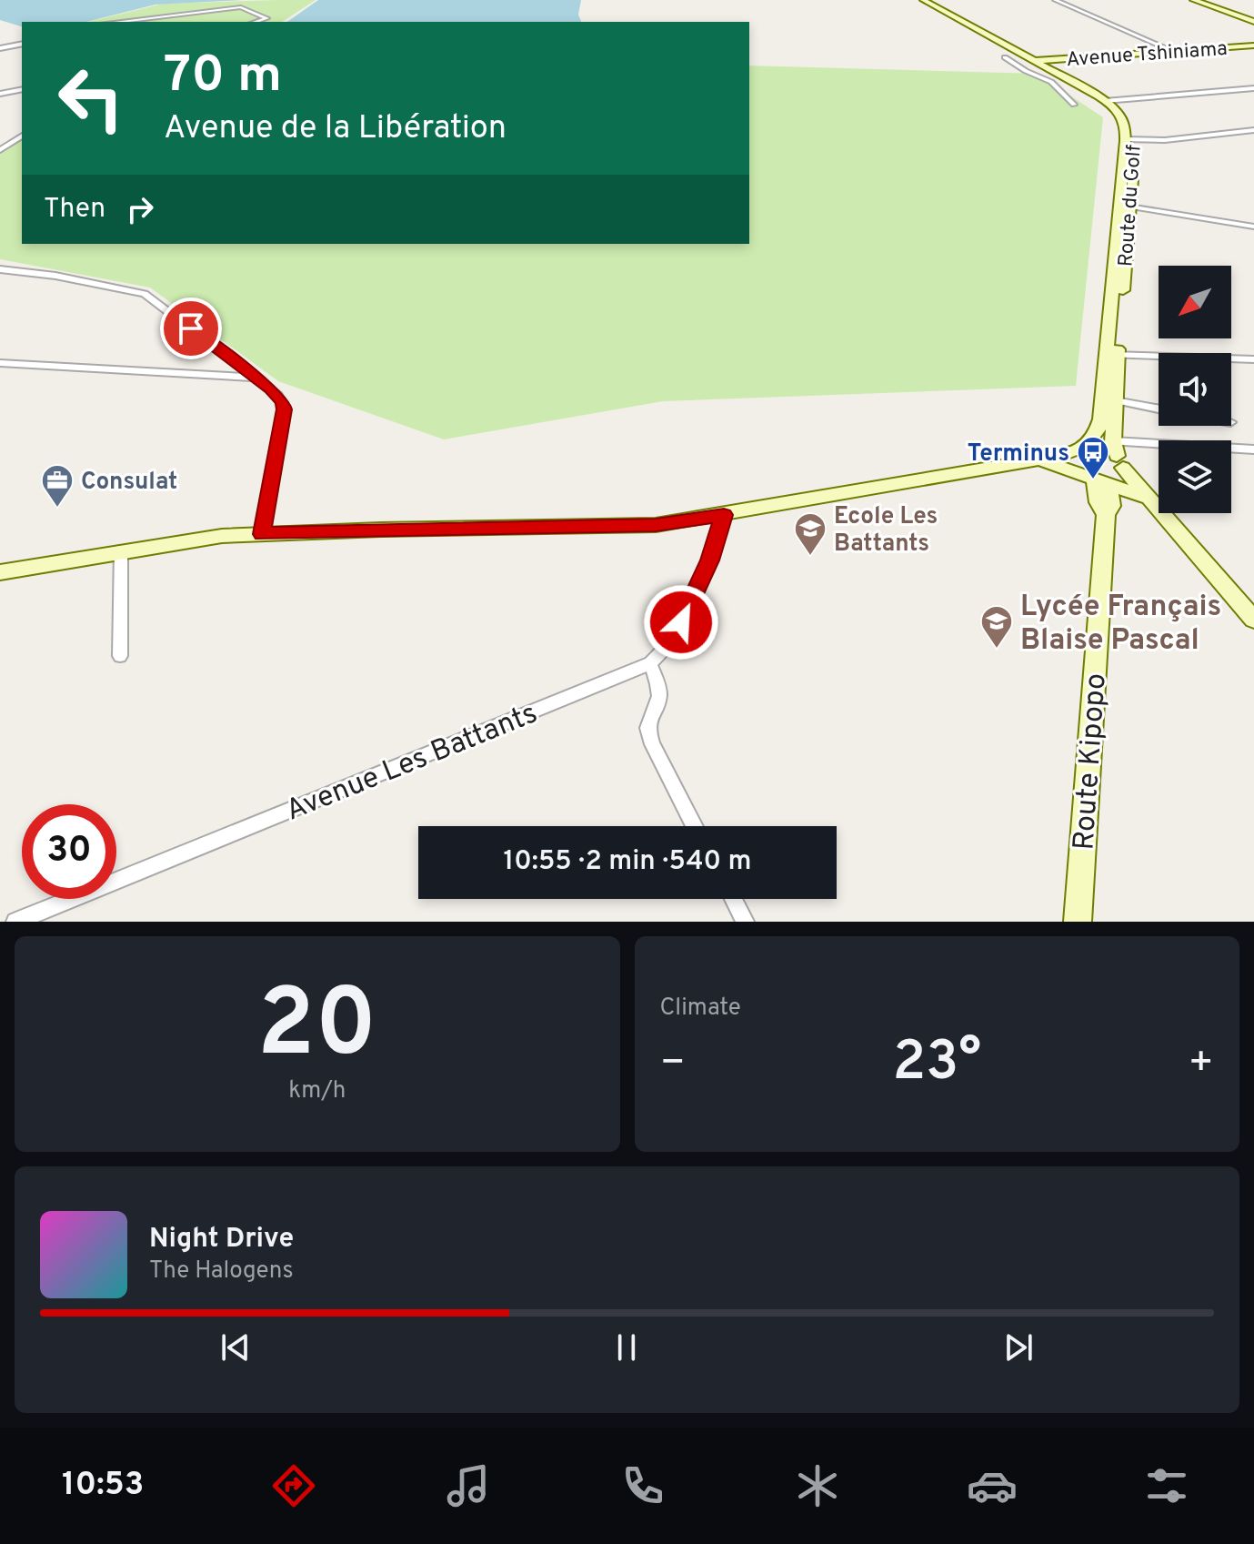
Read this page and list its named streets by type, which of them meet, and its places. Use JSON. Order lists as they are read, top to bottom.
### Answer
{
  "streets": {
    "main road": ["Avenue Tshiniama", "Route Kipopo"],
    "street": ["Avenue Les Battants"]
  },
  "places": {
    "bus stop": ["Terminus"],
    "office": ["Consulat"],
    "school or university": ["Ecole Les Battants", "Lycée Français Blaise Pascal"]
  },
  "north": "bottom left",
  "page": {
    "turn": ["70 m", "Avenue de la Libération"],
    "then": "Then",
    "limit": "30",
    "trip": "10:55 · 2 min · 540 m",
    "tile": [
      ["20", "km/h"],
      "Climate"
    ],
    "heat": ["−", "23°", "+"],
    "song": ["Night Drive", "The Halogens"],
    "tabs": "10:53"
  }
}
